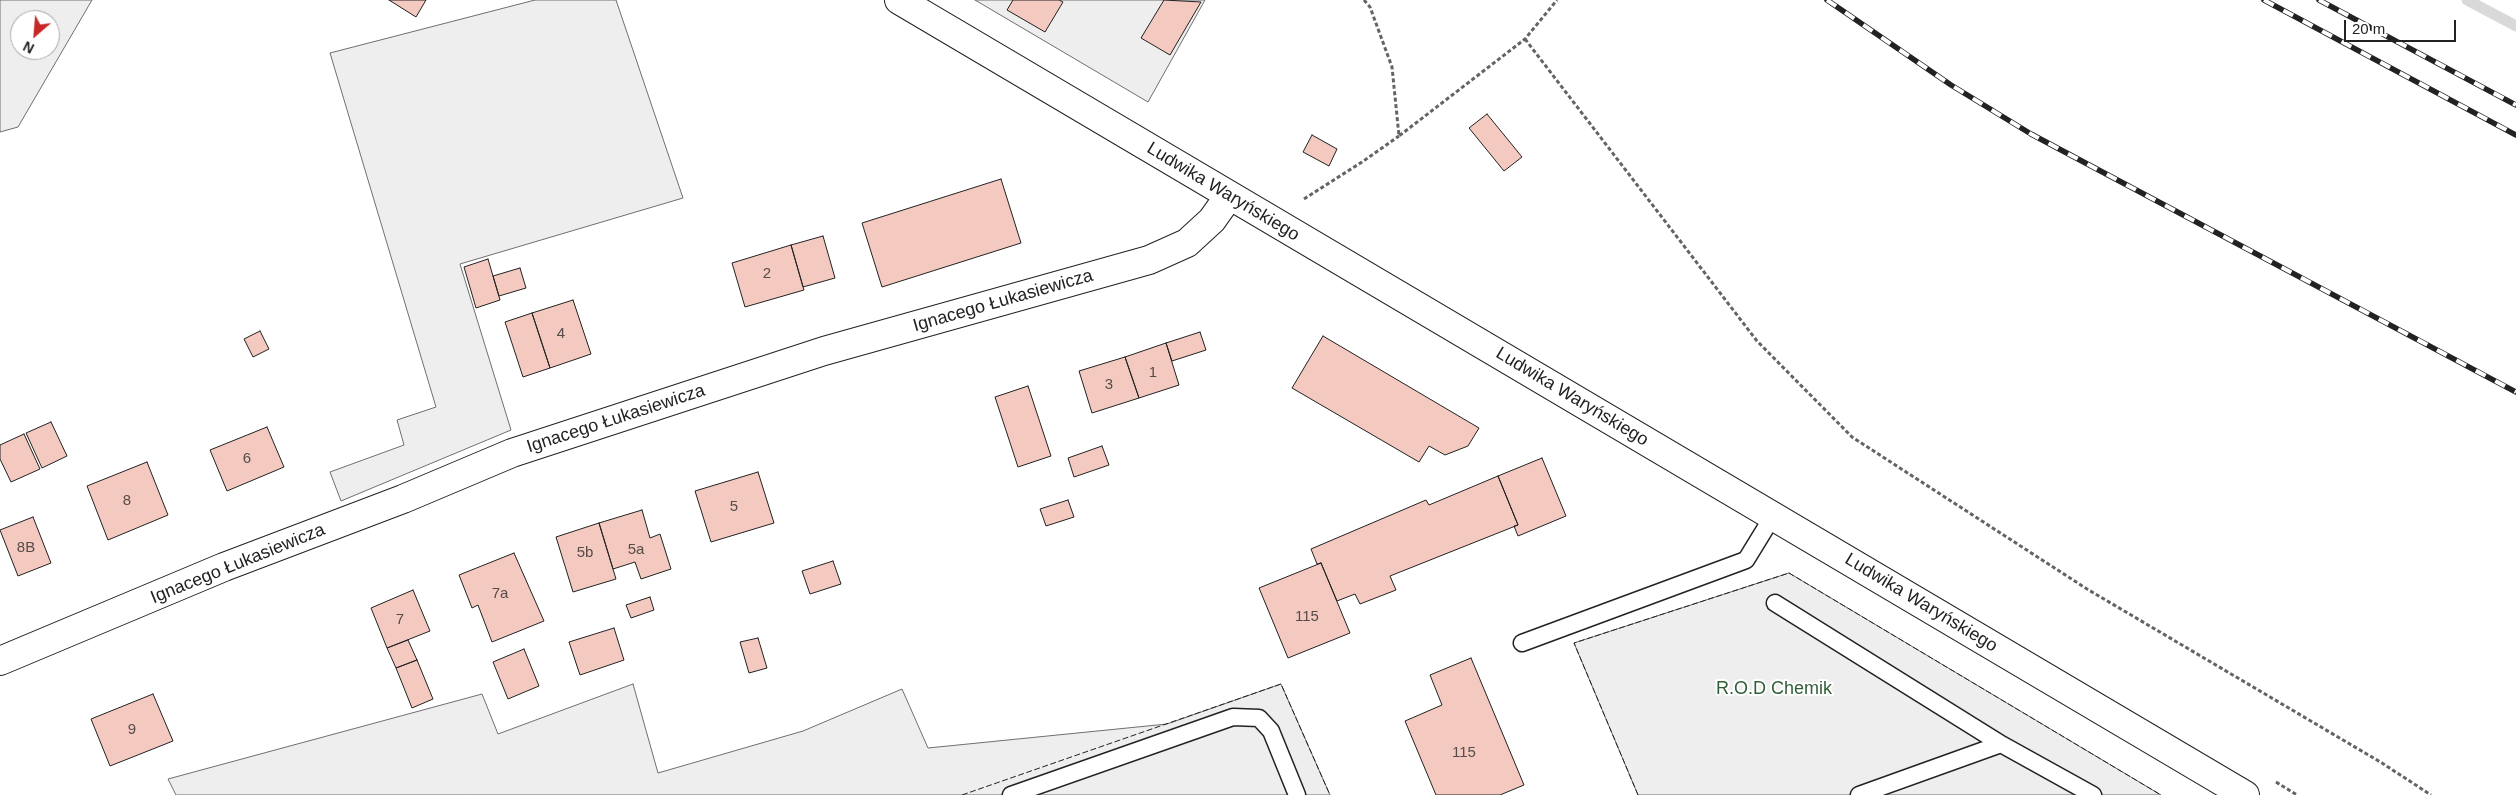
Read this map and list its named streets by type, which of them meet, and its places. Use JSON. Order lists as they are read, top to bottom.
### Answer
{
  "streets": {
    "street": ["Ludwika Waryńskiego", "Ignacego Łukasiewicza"]
  },
  "crossings": [
    ["Ludwika Waryńskiego", "Ignacego Łukasiewicza"]
  ],
  "parks": ["R.O.D Chemik"],
  "house_numbers": [
    "2",
    "4",
    "1",
    "3",
    "6",
    "8",
    "5",
    "8B",
    "5a",
    "5b",
    "7a",
    "115",
    "7",
    "9",
    "115"
  ],
  "scale_bar": "20 m",
  "north": "bottom left"
}
